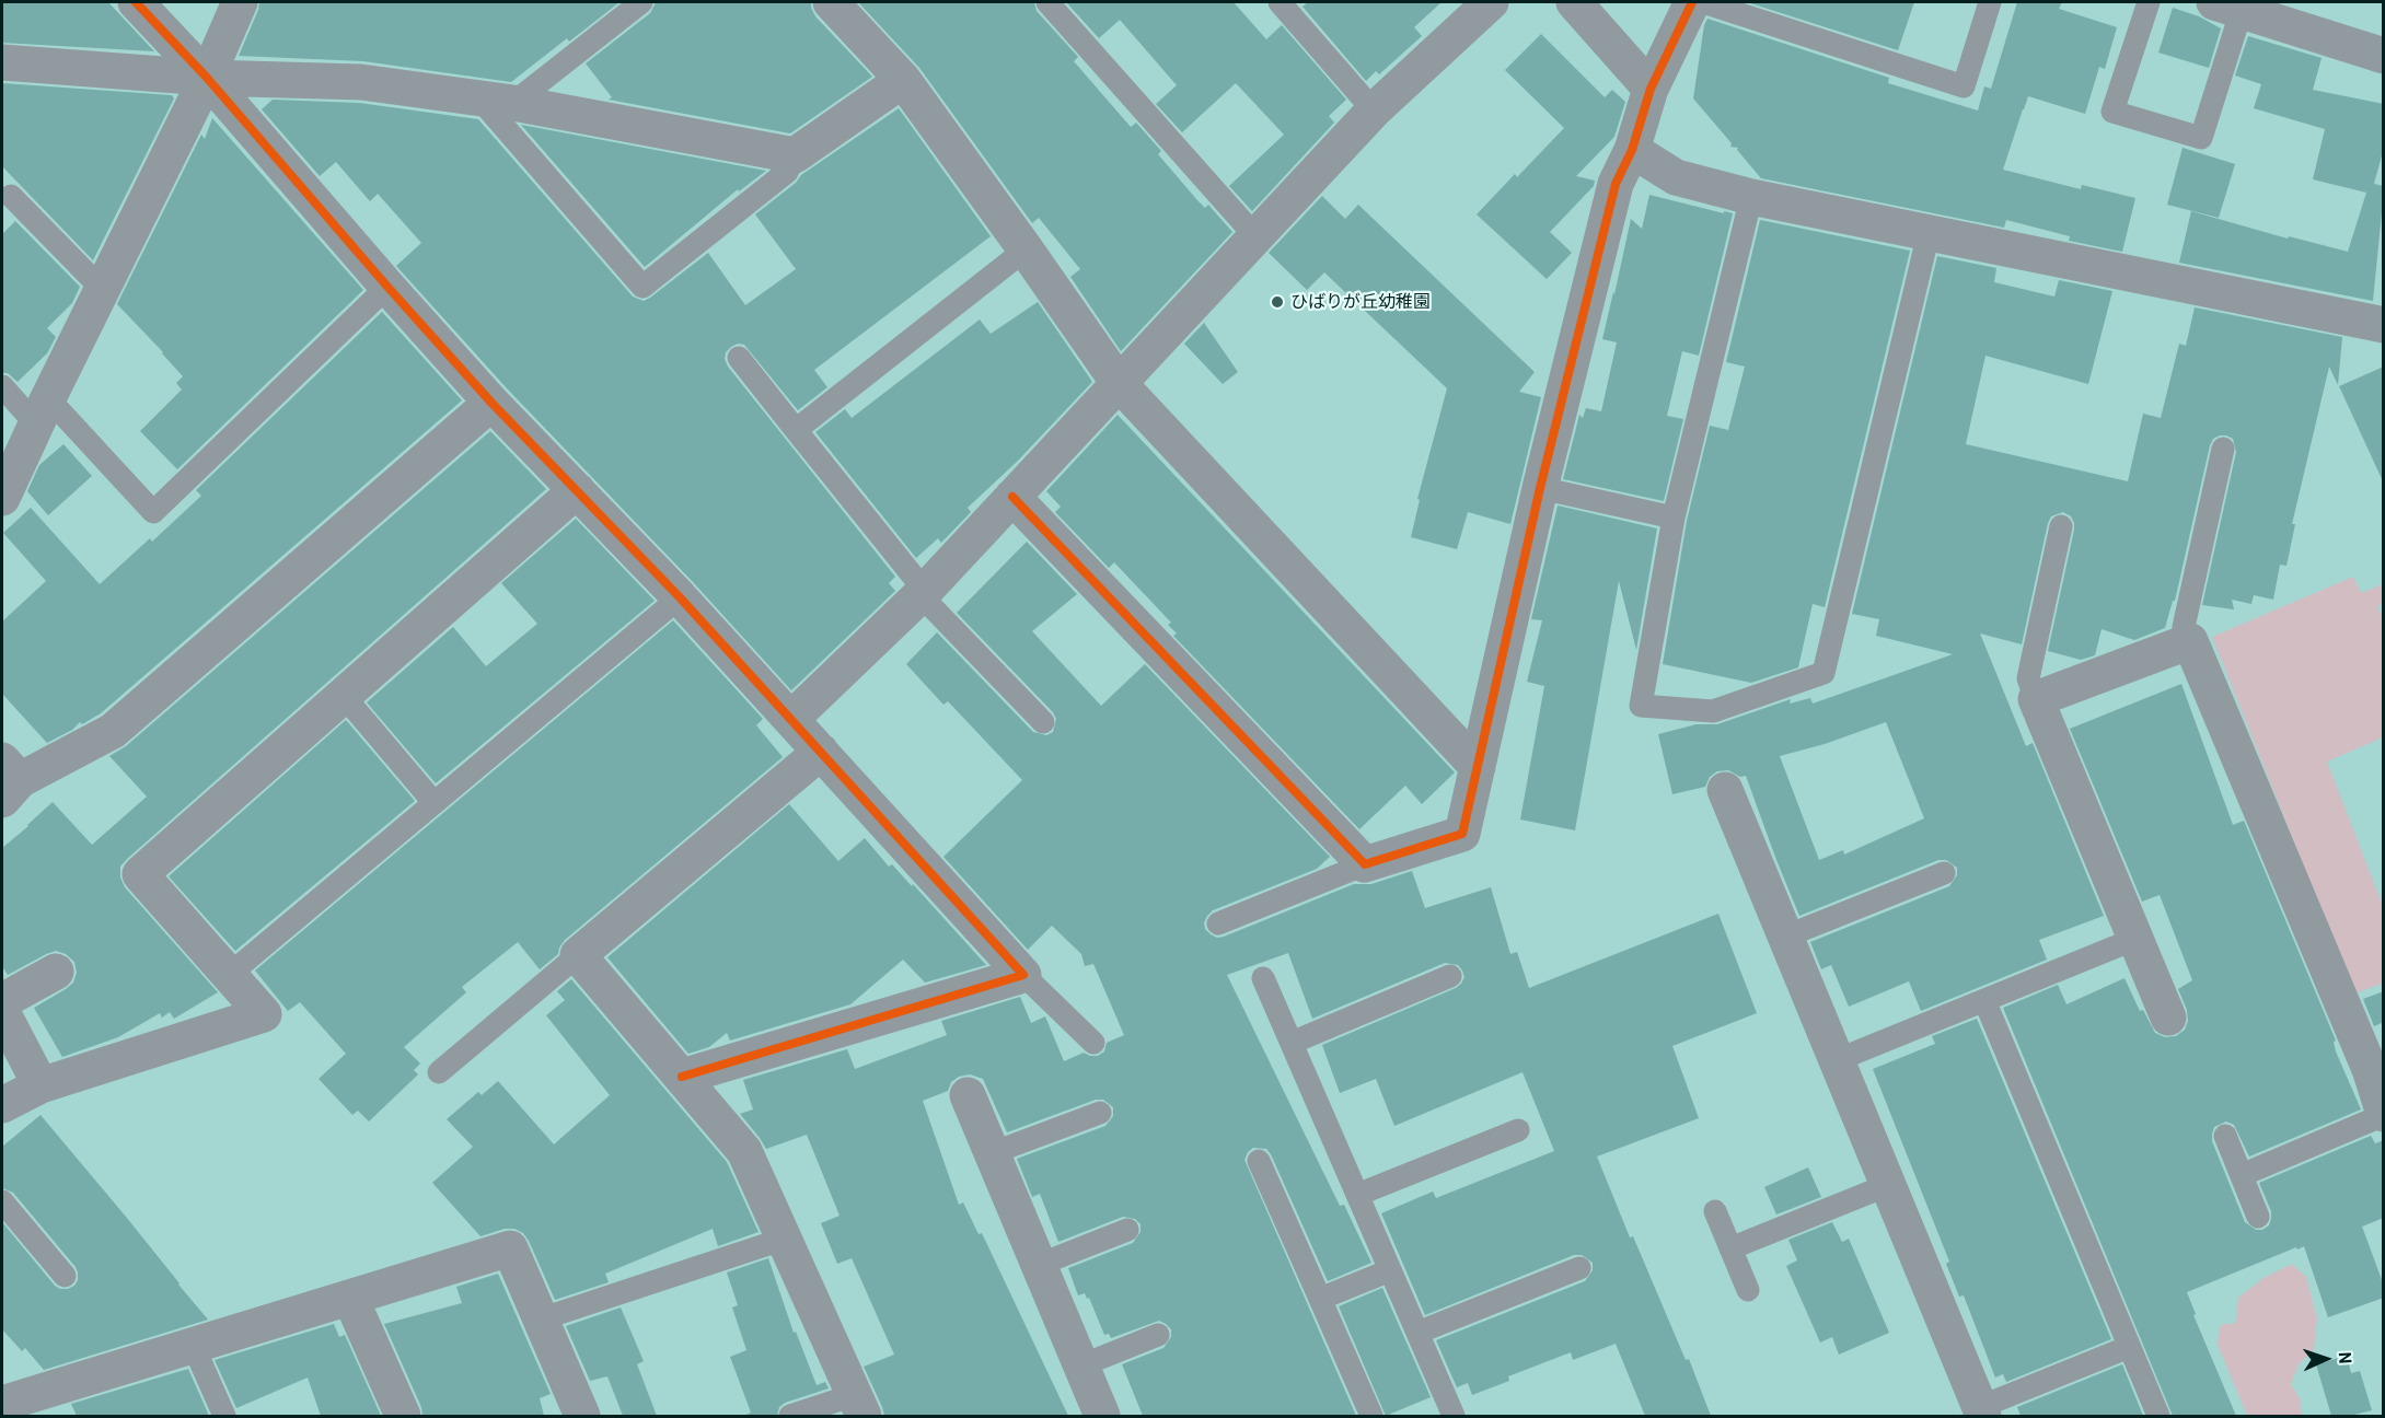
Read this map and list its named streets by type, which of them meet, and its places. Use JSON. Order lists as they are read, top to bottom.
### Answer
{
  "places": ["ひばりが丘幼稚園"],
  "north": "right"
}
